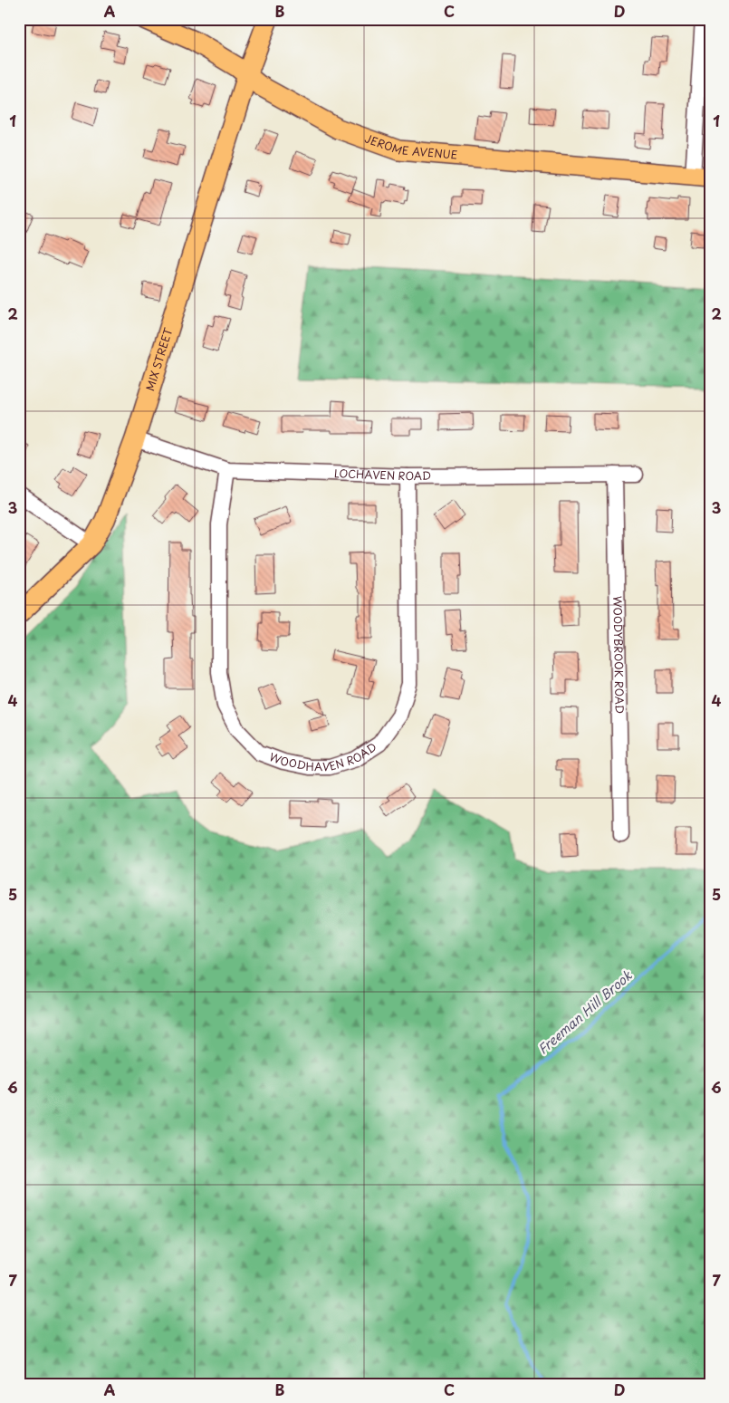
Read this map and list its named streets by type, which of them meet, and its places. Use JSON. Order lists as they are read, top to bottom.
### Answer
{
  "streets": {
    "main road": ["JEROME AVENUE", "MIX STREET"],
    "street": ["LOCHAVEN ROAD", "WOODYBROOK ROAD", "WOODHAVEN ROAD"]
  },
  "crossings": [
    ["JEROME AVENUE", "MIX STREET"],
    ["MIX STREET", "LOCHAVEN ROAD"],
    ["LOCHAVEN ROAD", "WOODYBROOK ROAD"],
    ["LOCHAVEN ROAD", "WOODHAVEN ROAD"]
  ],
  "water": ["Freeman Hill Brook"],
  "grid": {
    "columns": [
      "A",
      "B",
      "C",
      "D"
    ],
    "rows": [
      "1",
      "2",
      "3",
      "4",
      "5",
      "6",
      "7"
    ]
  }
}
